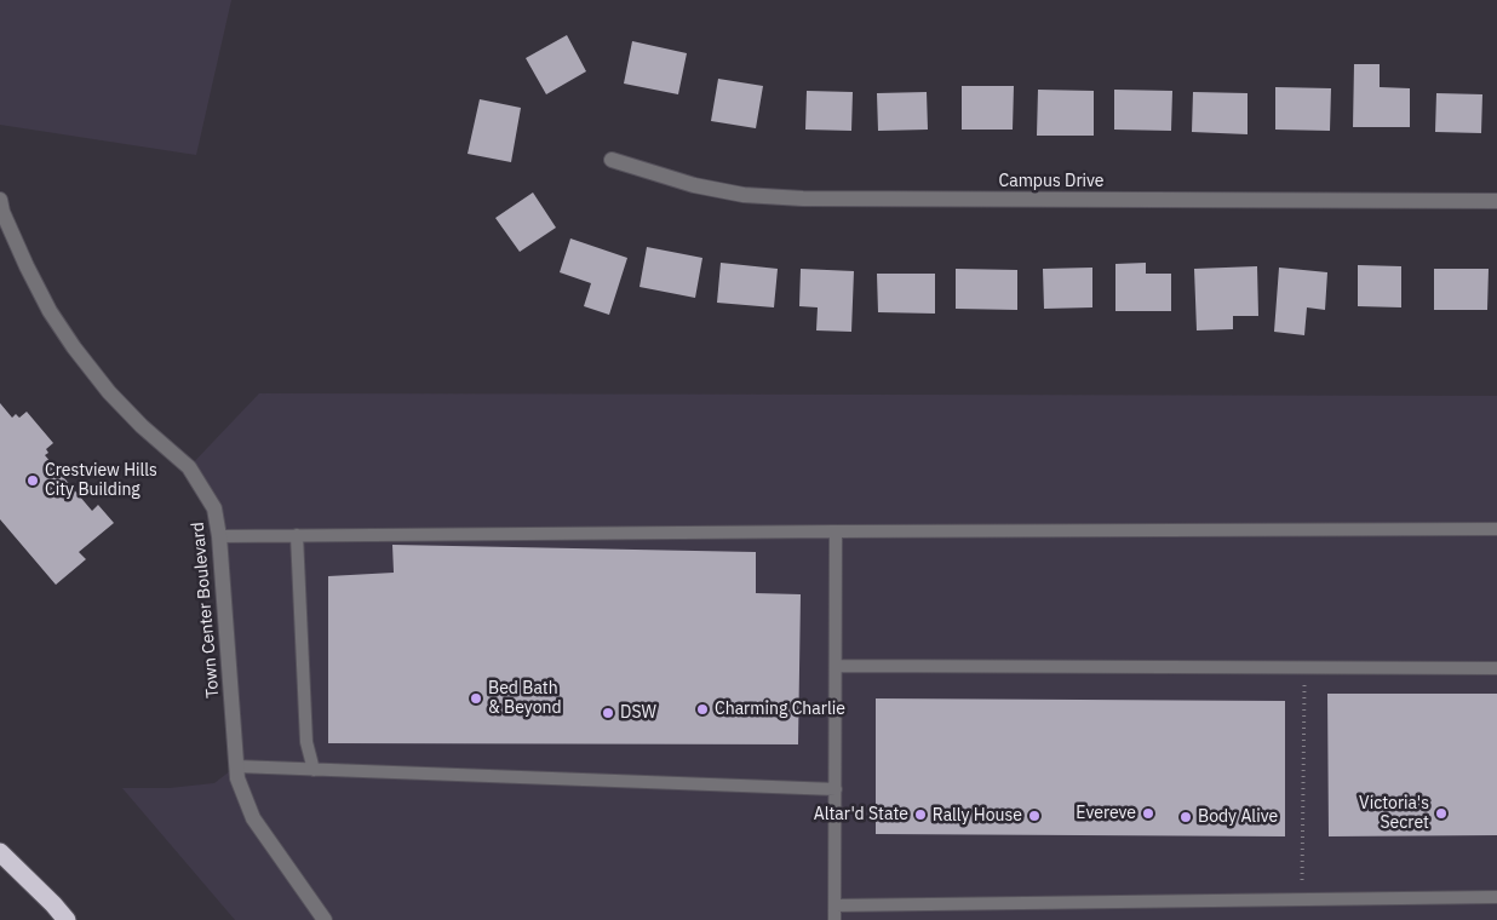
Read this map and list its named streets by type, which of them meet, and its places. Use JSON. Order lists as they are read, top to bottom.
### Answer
{
  "streets": {
    "street": ["Campus Drive", "Town Center Boulevard"]
  },
  "places": [
    "Crestview Hills City Building",
    "Bed Bath & Beyond",
    "Charming Charlie",
    "DSW",
    "Evereve",
    "Victoria's Secret",
    "Altar'd State",
    "Rally House",
    "Body Alive"
  ]
}
